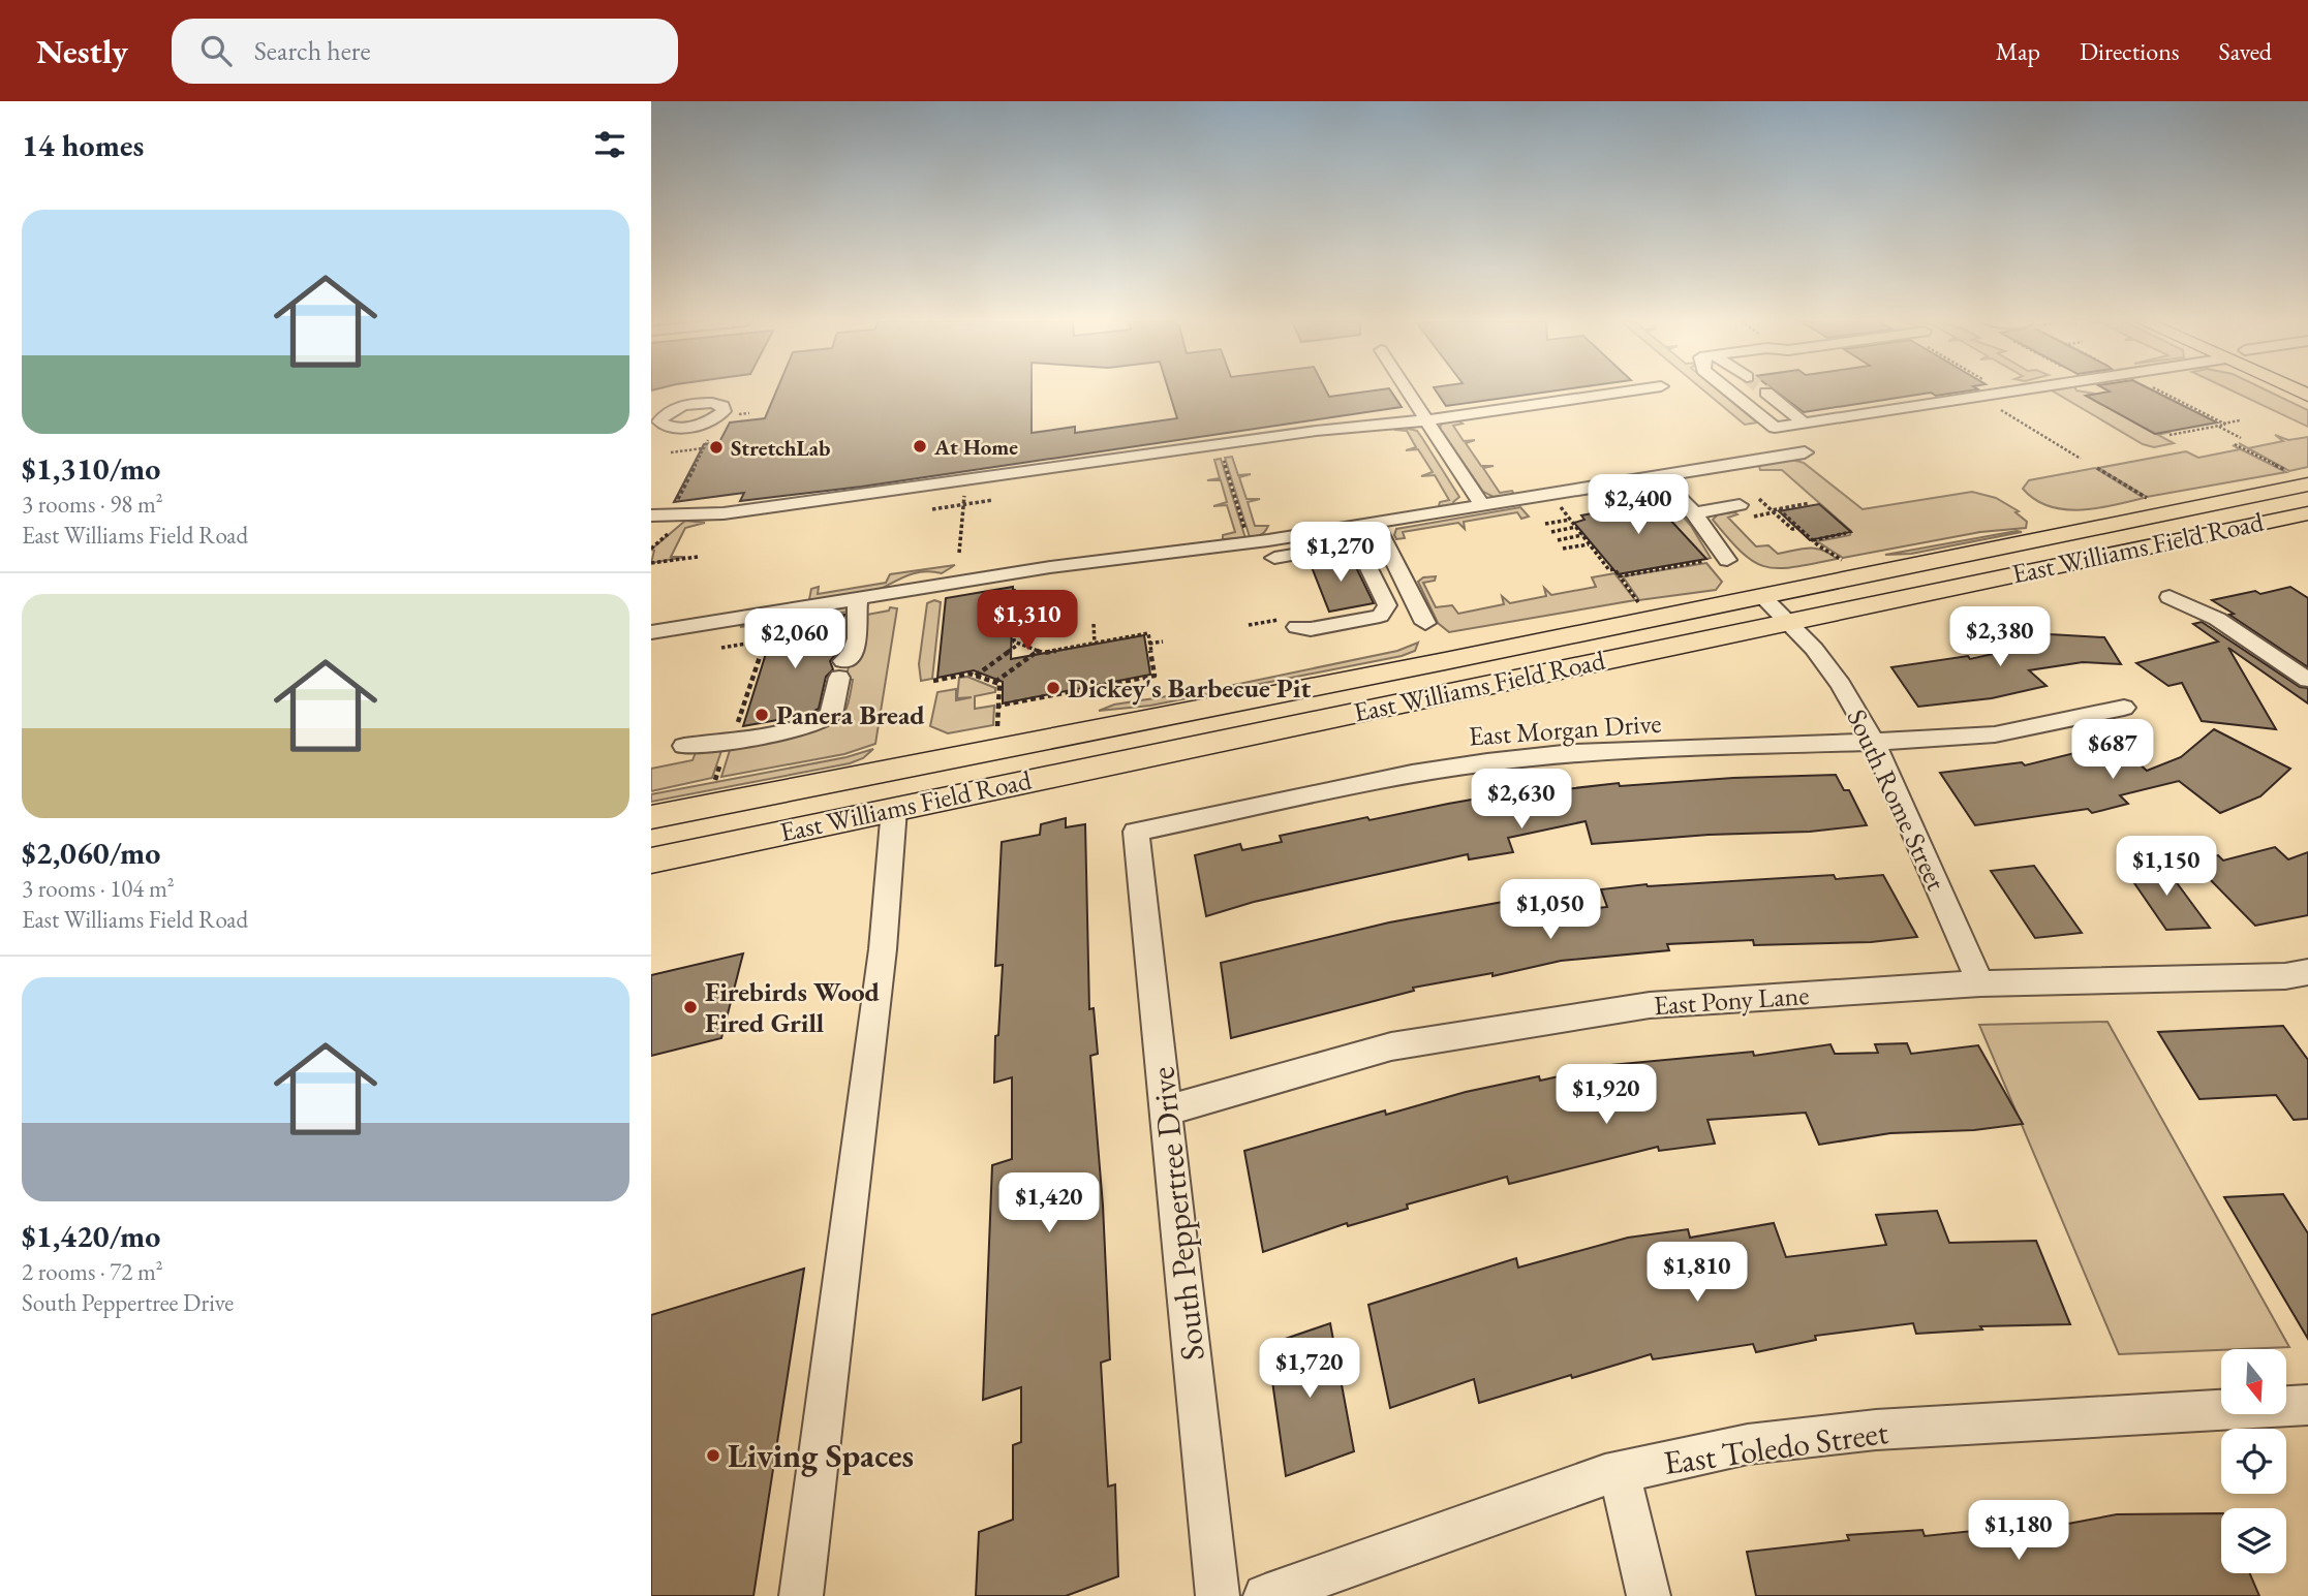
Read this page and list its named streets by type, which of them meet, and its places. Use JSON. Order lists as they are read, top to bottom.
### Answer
{
  "streets": {
    "main road": ["East Williams Field Road"],
    "street": [
      "East Morgan Drive",
      "South Rome Street",
      "East Pony Lane",
      "South Peppertree Drive",
      "East Toledo Street"
    ]
  },
  "crossings": [
    ["East Williams Field Road", "South Rome Street"],
    ["East Morgan Drive", "South Rome Street"],
    ["East Morgan Drive", "South Peppertree Drive"],
    ["South Rome Street", "East Pony Lane"],
    ["East Pony Lane", "South Peppertree Drive"]
  ],
  "places": [
    "At Home",
    "StretchLab",
    "Dickey's Barbecue Pit",
    "Panera Bread",
    "Firebirds Wood Fired Grill",
    "Living Spaces"
  ],
  "north": "bottom",
  "page": {
    "header": "Nestly",
    "search": "Search here",
    "nav": ["Map", "Directions", "Saved"],
    "heading": "14 homes",
    "list": [
      {
        "name": "$1,310/mo",
        "note": "3 rooms · 98 m² · East Williams Field Road"
      },
      {
        "name": "$2,060/mo",
        "note": "3 rooms · 104 m² · East Williams Field Road"
      },
      {
        "name": "$1,420/mo",
        "note": "2 rooms · 72 m² · South Peppertree Drive"
      }
    ],
    "price": [
      "$2,400",
      "$1,270",
      "$1,310",
      "$2,380",
      "$2,060",
      "$687",
      "$2,630",
      "$1,150",
      "$1,050",
      "$1,920",
      "$1,420",
      "$1,810",
      "$1,720",
      "$1,180"
    ]
  }
}
